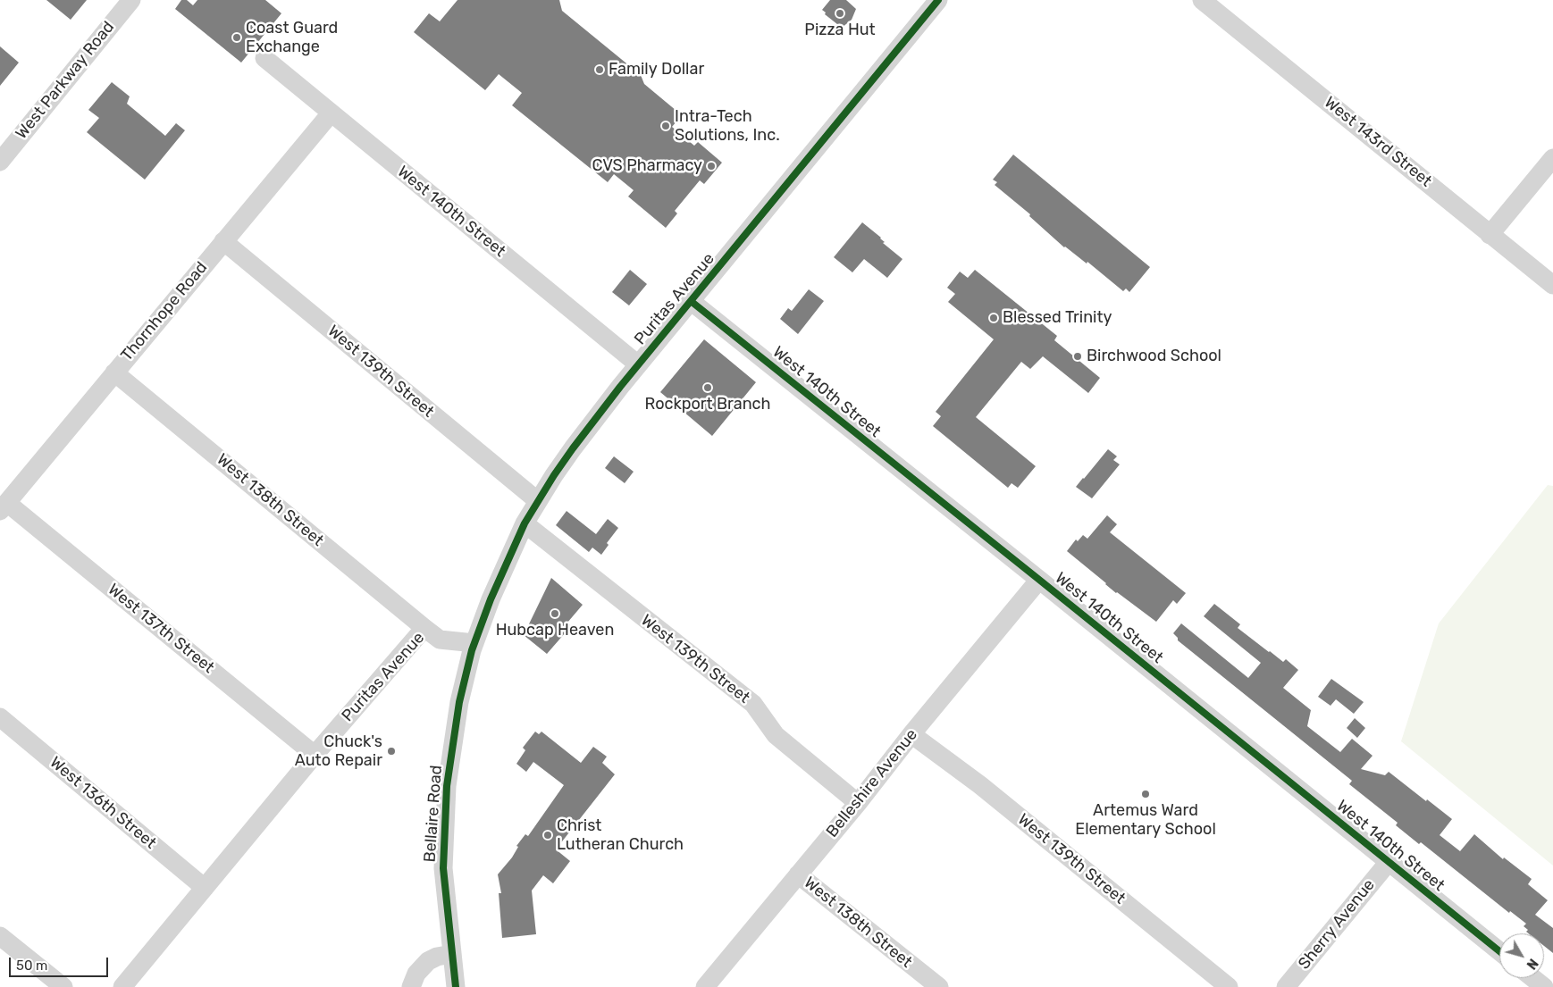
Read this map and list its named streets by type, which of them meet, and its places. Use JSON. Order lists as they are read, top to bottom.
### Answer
{
  "streets": {
    "street": [
      "West Parkway Road",
      "West 143rd Street",
      "West 140th Street",
      "Puritas Avenue",
      "Thornhope Road",
      "West 139th Street",
      "West 138th Street",
      "West 137th Street",
      "Belleshire Avenue",
      "West 136th Street",
      "Bellaire Road",
      "Sherry Avenue"
    ]
  },
  "crossings": [
    ["West 140th Street", "Puritas Avenue"],
    ["West 140th Street", "Thornhope Road"],
    ["West 140th Street", "Belleshire Avenue"],
    ["West 140th Street", "Sherry Avenue"],
    ["Puritas Avenue", "West 139th Street"],
    ["Puritas Avenue", "West 138th Street"],
    ["Puritas Avenue", "West 137th Street"],
    ["Puritas Avenue", "West 136th Street"],
    ["Puritas Avenue", "Bellaire Road"],
    ["Thornhope Road", "West 139th Street"],
    ["Thornhope Road", "West 138th Street"],
    ["Thornhope Road", "West 137th Street"],
    ["West 139th Street", "Belleshire Avenue"],
    ["West 138th Street", "Belleshire Avenue"]
  ],
  "places": [
    "Pizza Hut",
    "Coast Guard Exchange",
    "Family Dollar",
    "Intra-Tech Solutions, Inc.",
    "CVS Pharmacy",
    "Blessed Trinity",
    "Birchwood School",
    "Rockport Branch",
    "Hubcap Heaven",
    "Chuck's Auto Repair",
    "Artemus Ward Elementary School",
    "Christ Lutheran Church"
  ],
  "scale_bar": "50 m",
  "north": "bottom right"
}
